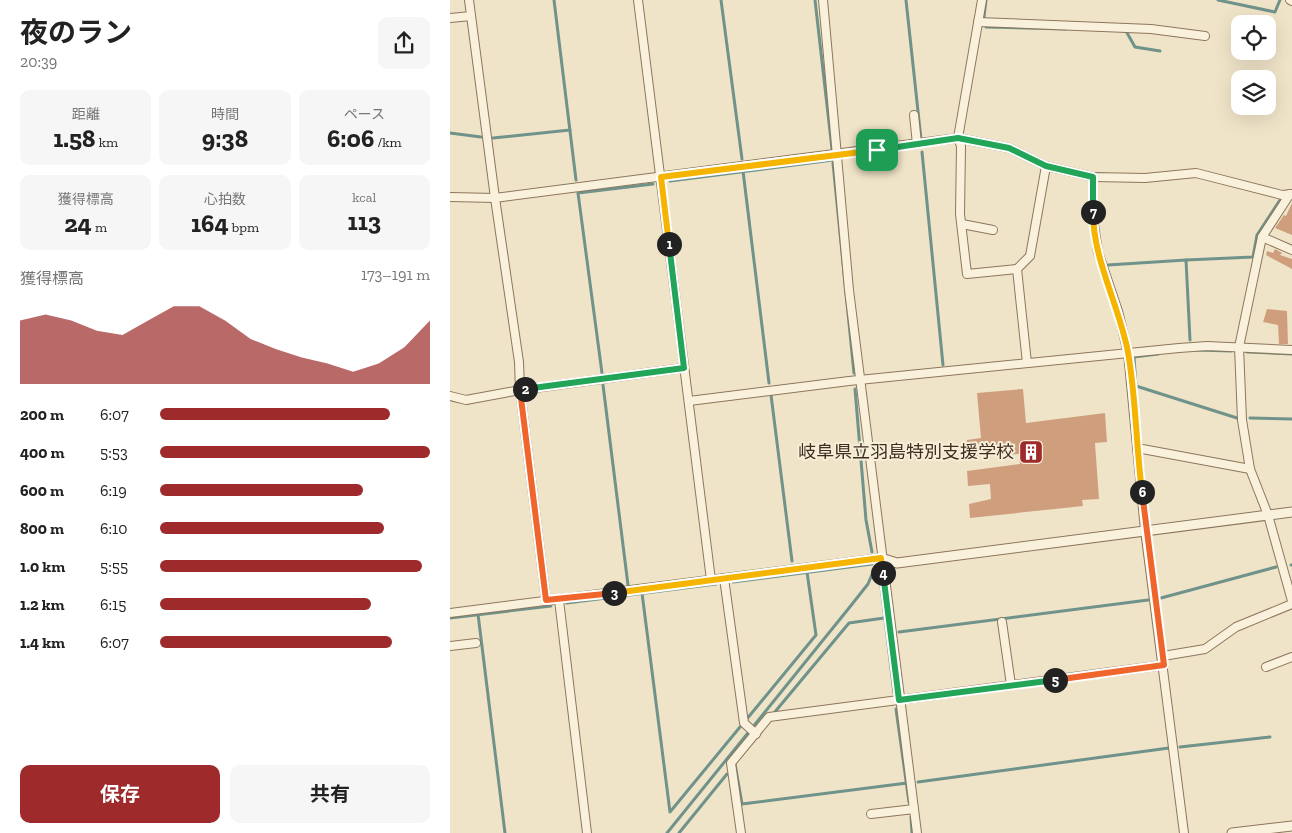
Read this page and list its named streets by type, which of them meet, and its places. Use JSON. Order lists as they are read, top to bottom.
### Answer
{
  "places": {
    "building": ["岐阜県立羽島特別支援学校"]
  },
  "page": {
    "heading": ["夜のラン", "20:39"],
    "stats": [
      ["距離", "1.58 km"],
      ["時間", "9:38"],
      ["ペース", "6:06 /km"],
      ["獲得標高", "24 m"],
      ["心拍数", "164 bpm"],
      ["kcal", "113"]
    ],
    "pins": [
      "7",
      "1",
      "2",
      "6",
      "4",
      "3",
      "5"
    ],
    "chart": ["獲得標高", "173–191 m"],
    "list": [
      {
        "name": "200 m",
        "note": "6:07"
      },
      {
        "name": "400 m",
        "note": "5:53"
      },
      {
        "name": "600 m",
        "note": "6:19"
      },
      {
        "name": "800 m",
        "note": "6:10"
      },
      {
        "name": "1.0 km",
        "note": "5:55"
      },
      {
        "name": "1.2 km",
        "note": "6:15"
      },
      {
        "name": "1.4 km",
        "note": "6:07"
      }
    ],
    "buttons": ["保存", "共有"]
  }
}
